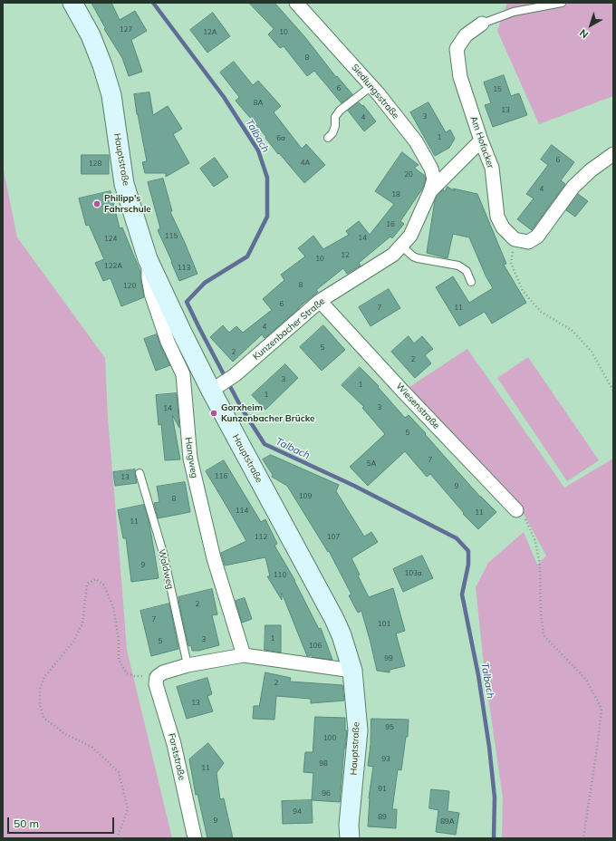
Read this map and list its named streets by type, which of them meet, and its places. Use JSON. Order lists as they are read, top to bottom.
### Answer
{
  "streets": {
    "main road": ["Hauptstraße"],
    "street": [
      "Siedlungsstraße",
      "Am Hofacker",
      "Kunzenbacher Straße",
      "Wiesenstraße",
      "Hangweg",
      "Forststraße"
    ],
    "lane": ["Waldweg"]
  },
  "crossings": [
    ["Siedlungsstraße", "Kunzenbacher Straße"],
    ["Am Hofacker", "Kunzenbacher Straße"],
    ["Hauptstraße", "Kunzenbacher Straße"],
    ["Hauptstraße", "Hangweg"],
    ["Kunzenbacher Straße", "Wiesenstraße"]
  ],
  "water": ["Talbach"],
  "places": ["Philipp's Fahrschule", "Gorxheim Kunzenbacher Brücke"],
  "house_numbers": [
    "127",
    "12A",
    "10",
    "8",
    "6",
    "15",
    "8A",
    "13",
    "3",
    "4",
    "1",
    "6a",
    "6",
    "4A",
    "128",
    "20",
    "4",
    "18",
    "16",
    "115",
    "14",
    "124",
    "12",
    "10",
    "122A",
    "113",
    "8",
    "120",
    "6",
    "7",
    "11",
    "4",
    "5",
    "2",
    "2",
    "3",
    "1",
    "1",
    "3",
    "14",
    "5",
    "7",
    "5A",
    "116",
    "13",
    "9",
    "109",
    "8",
    "114",
    "11",
    "11",
    "112",
    "107",
    "9",
    "103a",
    "110",
    "2",
    "7",
    "101",
    "1",
    "3",
    "5",
    "106",
    "99",
    "2",
    "13",
    "95",
    "100",
    "93",
    "98",
    "11",
    "91",
    "96",
    "94",
    "89",
    "9",
    "89A"
  ],
  "scale_bar": "50 m",
  "north": "bottom left"
}
